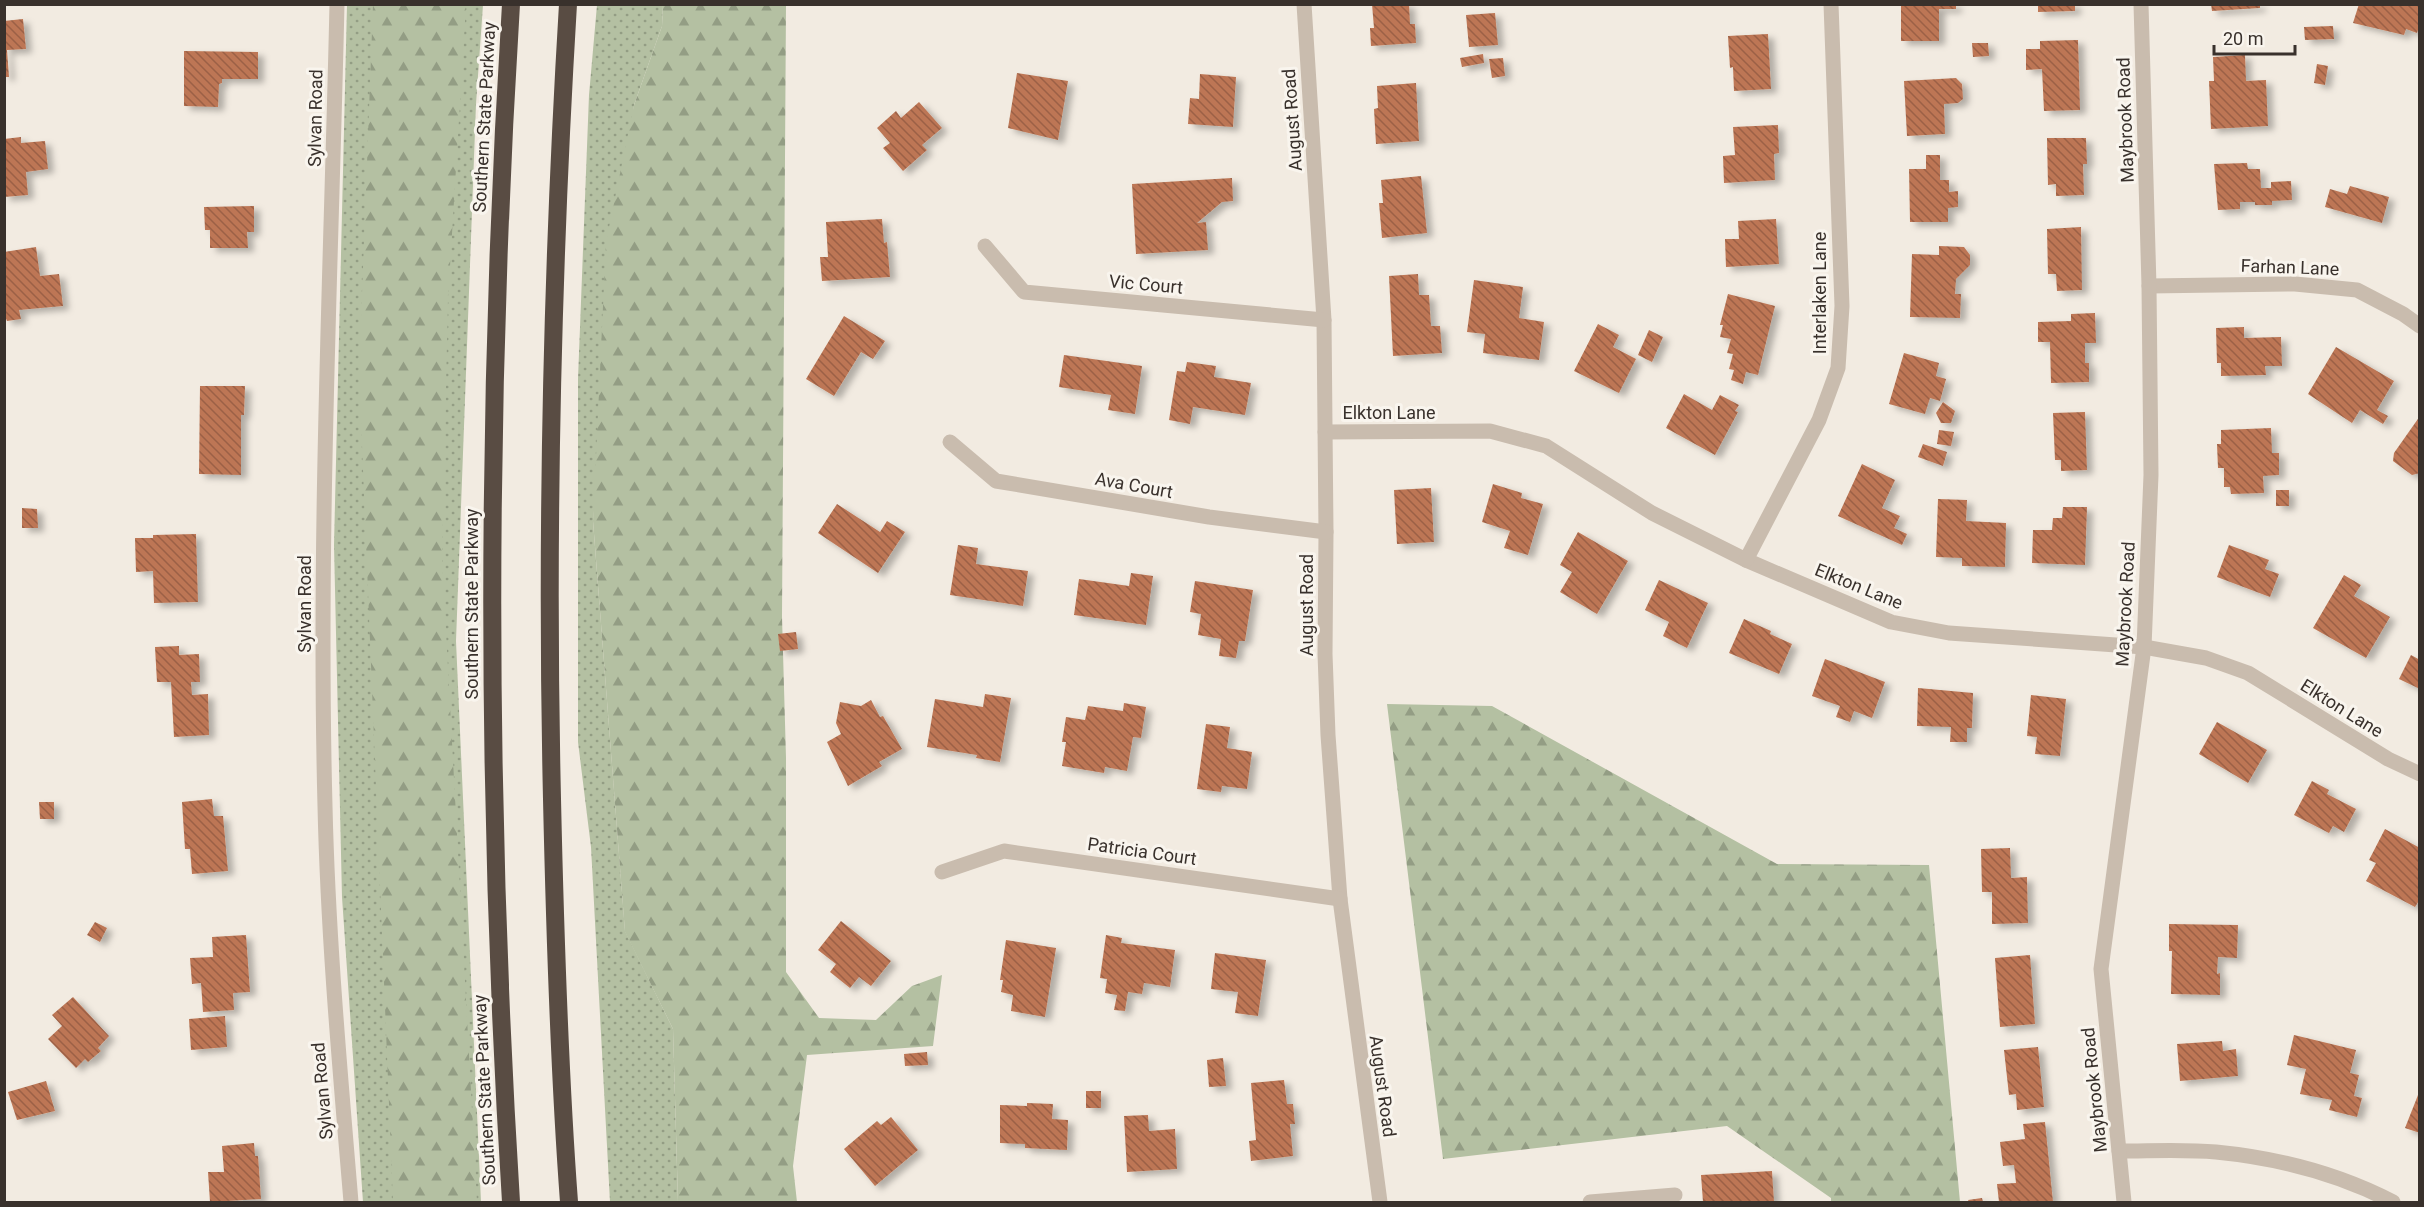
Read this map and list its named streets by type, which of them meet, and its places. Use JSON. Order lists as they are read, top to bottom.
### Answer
{
  "streets": {
    "highway": ["Southern State Parkway"],
    "street": [
      "Sylvan Road",
      "August Road",
      "Maybrook Road",
      "Farhan Lane",
      "Vic Court",
      "Interlaken Lane",
      "Elkton Lane",
      "Ava Court",
      "Patricia Court"
    ]
  },
  "crossings": [
    ["August Road", "Vic Court"],
    ["August Road", "Elkton Lane"],
    ["August Road", "Ava Court"],
    ["August Road", "Patricia Court"],
    ["Maybrook Road", "Farhan Lane"],
    ["Maybrook Road", "Elkton Lane"],
    ["Interlaken Lane", "Elkton Lane"]
  ],
  "scale_bar": "20 m"
}
